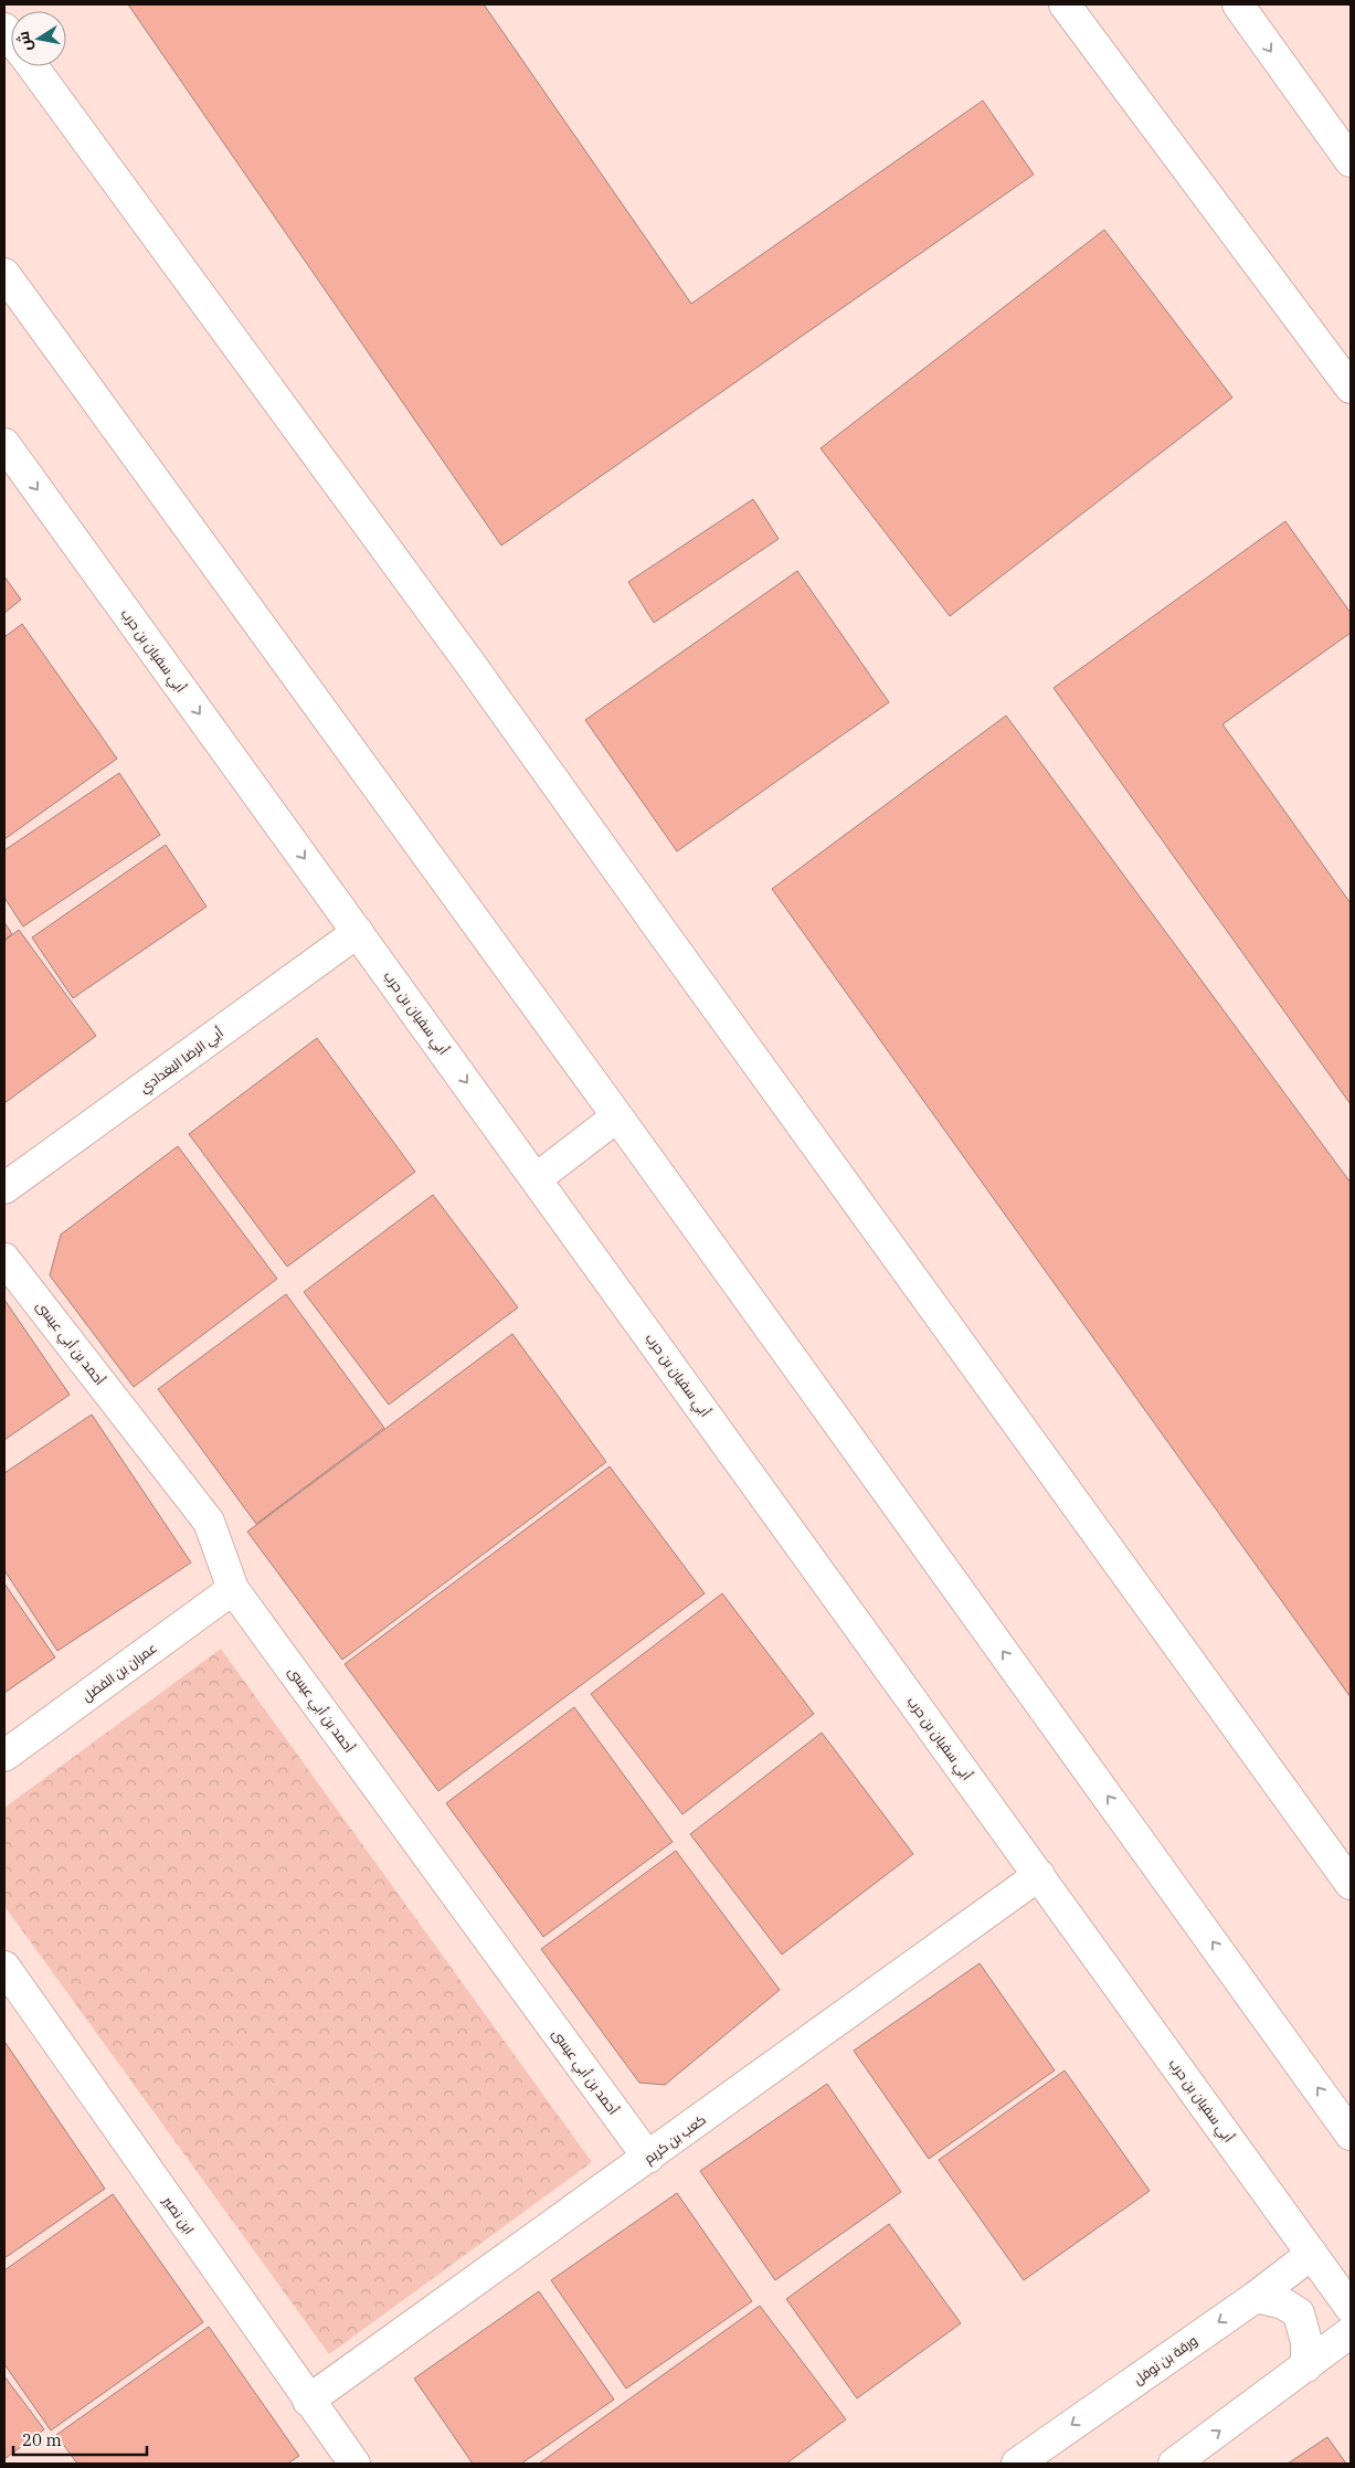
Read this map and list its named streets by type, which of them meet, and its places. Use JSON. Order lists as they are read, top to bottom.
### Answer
{
  "streets": {
    "street": [
      "أبي سفيان بن حرب",
      "أبي الرضا البغدادي",
      "أحمد بن أبي عيسى",
      "عمران بن الفضل",
      "كعب بن كريم",
      "ابن نصير",
      "ورقة بن نوفل"
    ]
  },
  "crossings": [
    ["أبي سفيان بن حرب", "أبي الرضا البغدادي"],
    ["أبي سفيان بن حرب", "كعب بن كريم"],
    ["أبي سفيان بن حرب", "ورقة بن نوفل"],
    ["أحمد بن أبي عيسى", "عمران بن الفضل"],
    ["أحمد بن أبي عيسى", "كعب بن كريم"],
    ["كعب بن كريم", "ابن نصير"]
  ],
  "scale_bar": "20 m",
  "north": "left"
}
